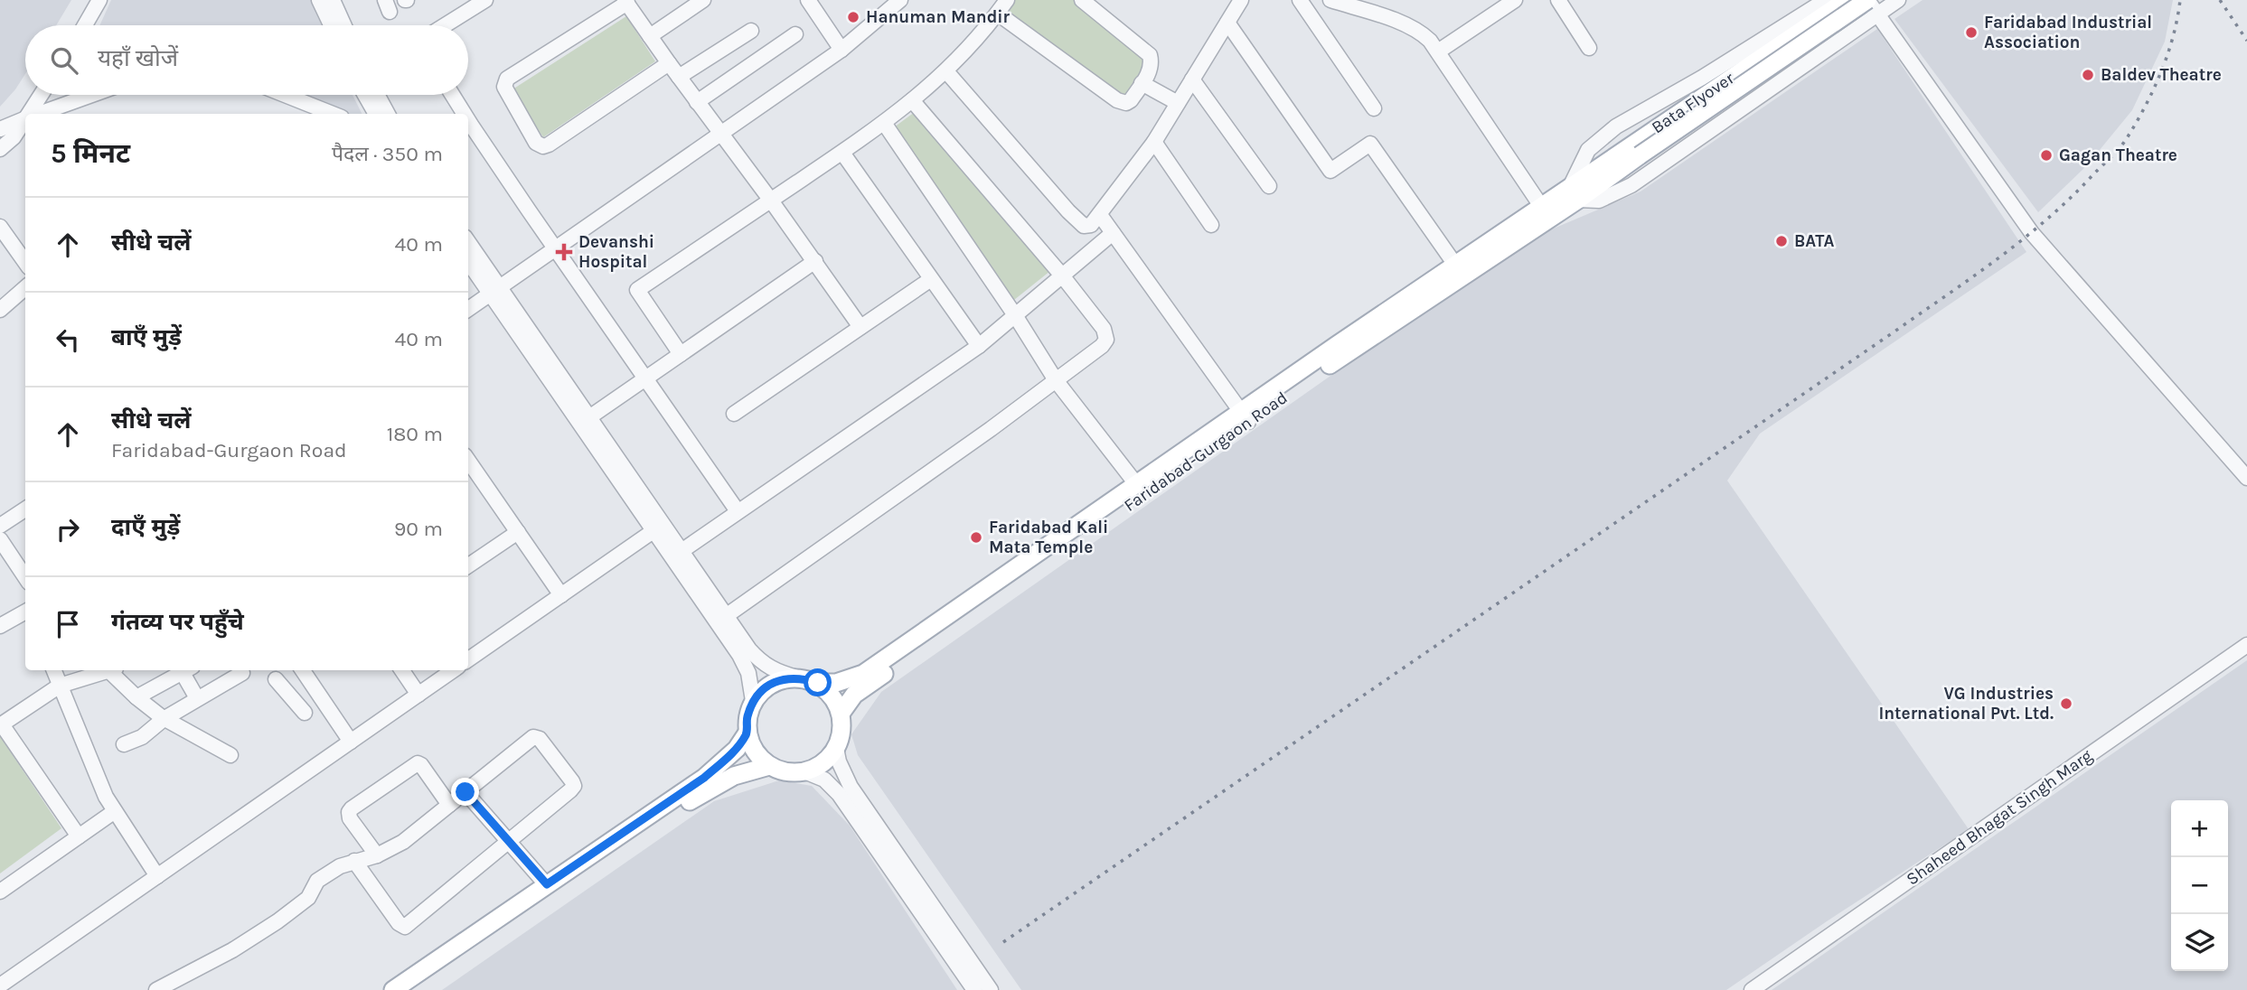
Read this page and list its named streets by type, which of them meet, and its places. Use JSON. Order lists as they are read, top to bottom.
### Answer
{
  "streets": {
    "main road": ["Bata Flyover", "Faridabad-Gurgaon Road"],
    "street": ["Shaheed Bhagat Singh Marg"]
  },
  "crossings": [
    ["Bata Flyover", "Faridabad-Gurgaon Road"]
  ],
  "places": {
    "other": [
      "Hanuman Mandir",
      "Faridabad Industrial Association",
      "Baldev Theatre",
      "Gagan Theatre",
      "BATA",
      "Faridabad Kali Mata Temple",
      "VG Industries International Pvt. Ltd."
    ],
    "health": ["Devanshi Hospital"]
  },
  "page": {
    "search": "यहाँ खोजें",
    "heading": ["5 मिनट", "पैदल · 350 m"],
    "list": [
      ["सीधे चलें", "40 m"],
      ["बाएँ मुड़ें", "40 m"],
      ["सीधे चलें", "Faridabad-Gurgaon Road", "180 m"],
      ["दाएँ मुड़ें", "90 m"],
      "गंतव्य पर पहुँचे"
    ],
    "map_buttons": ["+", "−"]
  }
}
